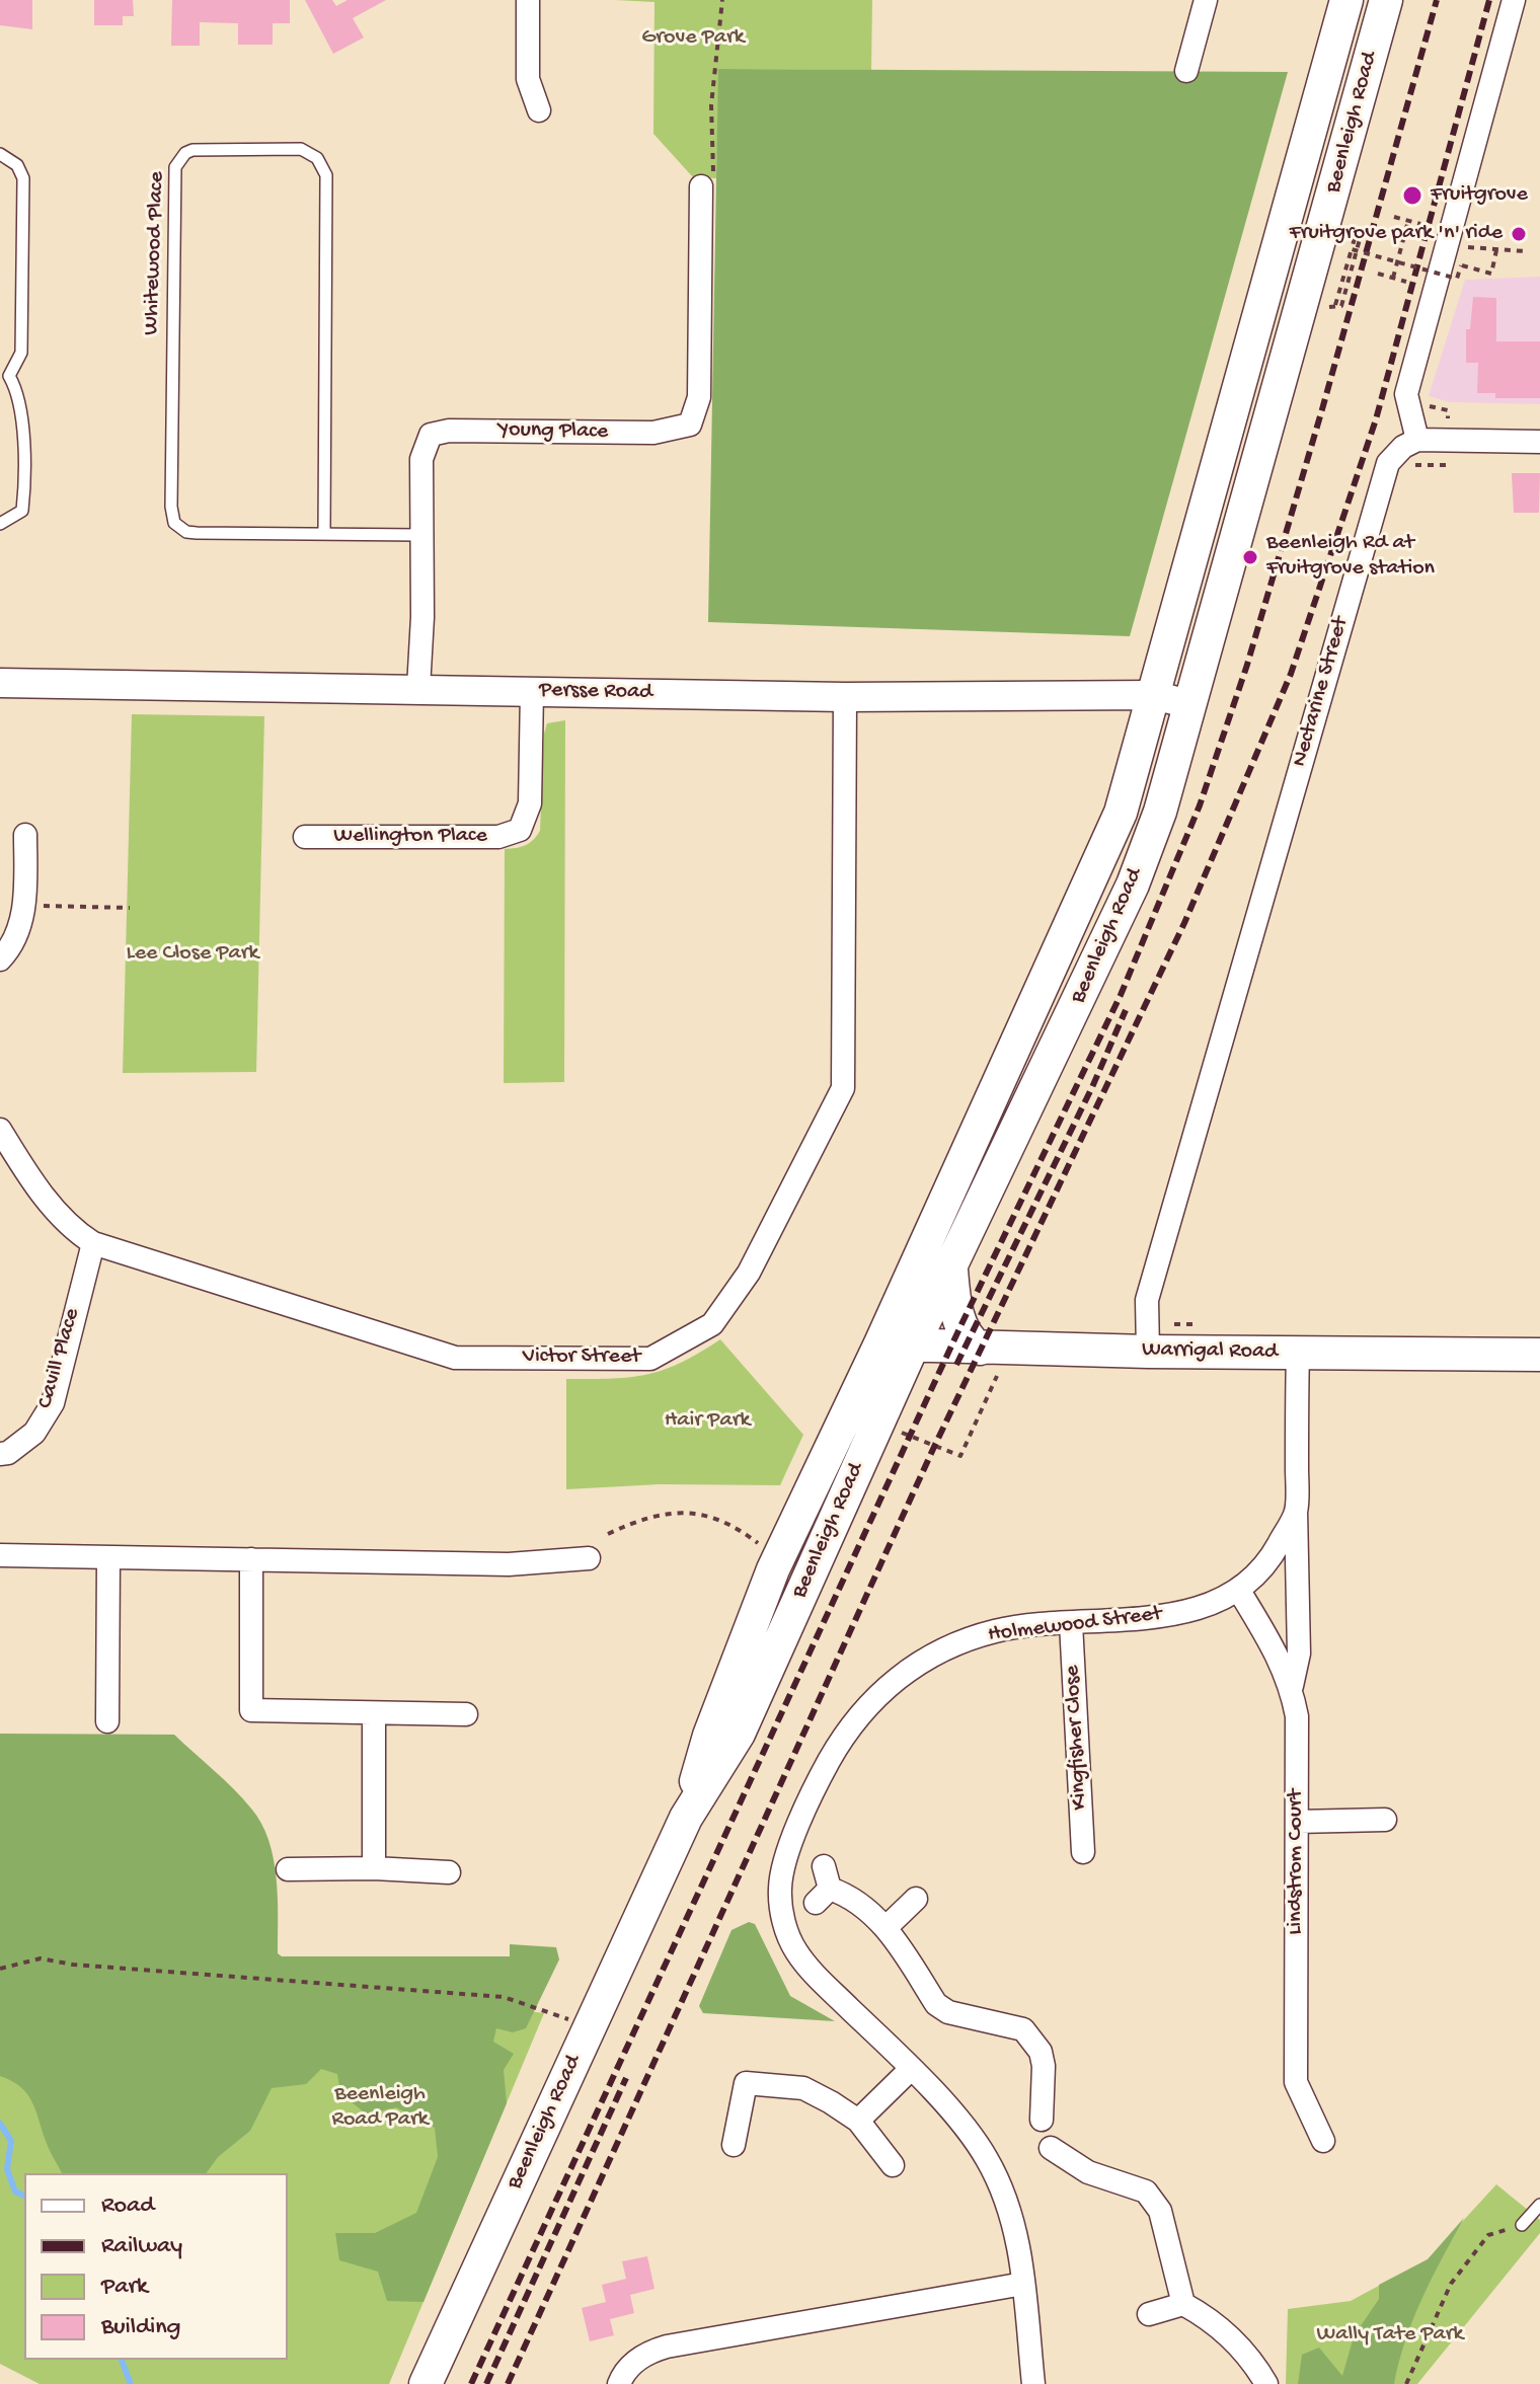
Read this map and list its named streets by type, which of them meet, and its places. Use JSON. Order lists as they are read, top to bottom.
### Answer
{
  "streets": {
    "main road": ["Beenleigh Road", "Warrigal Road"],
    "street": [
      "Young Place",
      "Persse Road",
      "Nectarine Street",
      "Wellington Place",
      "Victor Street",
      "Cavill Place",
      "Holmewood Street",
      "Kingfisher Close",
      "Lindstrom Court"
    ],
    "lane": ["Whitewood Place"]
  },
  "crossings": [
    ["Beenleigh Road", "Persse Road"],
    ["Beenleigh Road", "Warrigal Road"],
    ["Whitewood Place", "Young Place"],
    ["Young Place", "Persse Road"],
    ["Persse Road", "Wellington Place"],
    ["Persse Road", "Victor Street"],
    ["Nectarine Street", "Warrigal Road"],
    ["Warrigal Road", "Holmewood Street"],
    ["Victor Street", "Cavill Place"],
    ["Holmewood Street", "Kingfisher Close"],
    ["Holmewood Street", "Lindstrom Court"]
  ],
  "parks": [
    "Grove Park",
    "Lee Close Park",
    "Hair Park",
    "Beenleigh Road Park",
    "Wally Tate Park"
  ],
  "places": ["Fruitgrove", "Fruitgrove park 'n' ride", "Beenleigh Rd at Fruitgrove station"],
  "legend": [
    "Road",
    "Railway",
    "Park",
    "Building"
  ]
}
